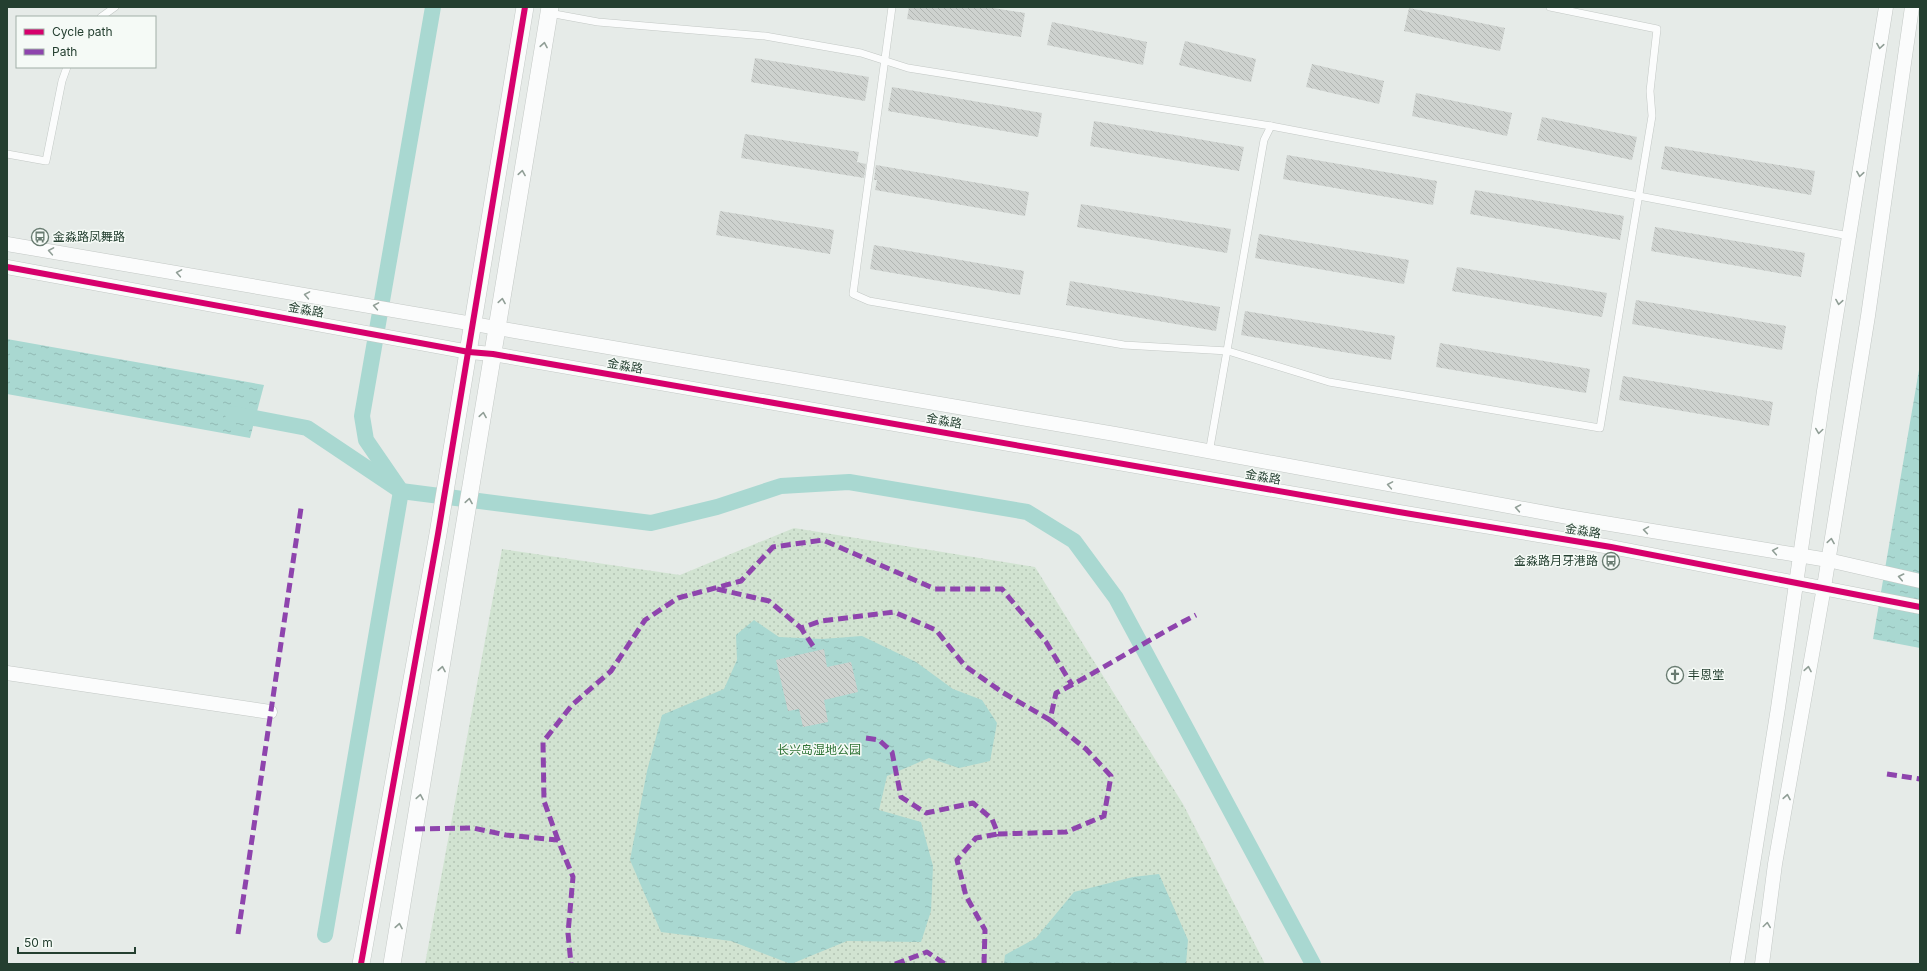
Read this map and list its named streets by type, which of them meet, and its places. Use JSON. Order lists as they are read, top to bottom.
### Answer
{
  "streets": {
    "street": ["金淼路"]
  },
  "parks": ["长兴岛湿地公园"],
  "places": {
    "bus stop": ["金淼路凤舞路", "金淼路月牙港路"],
    "church": ["丰恩堂"]
  },
  "legend": ["Cycle path", "Path"],
  "scale_bar": "50 m"
}
